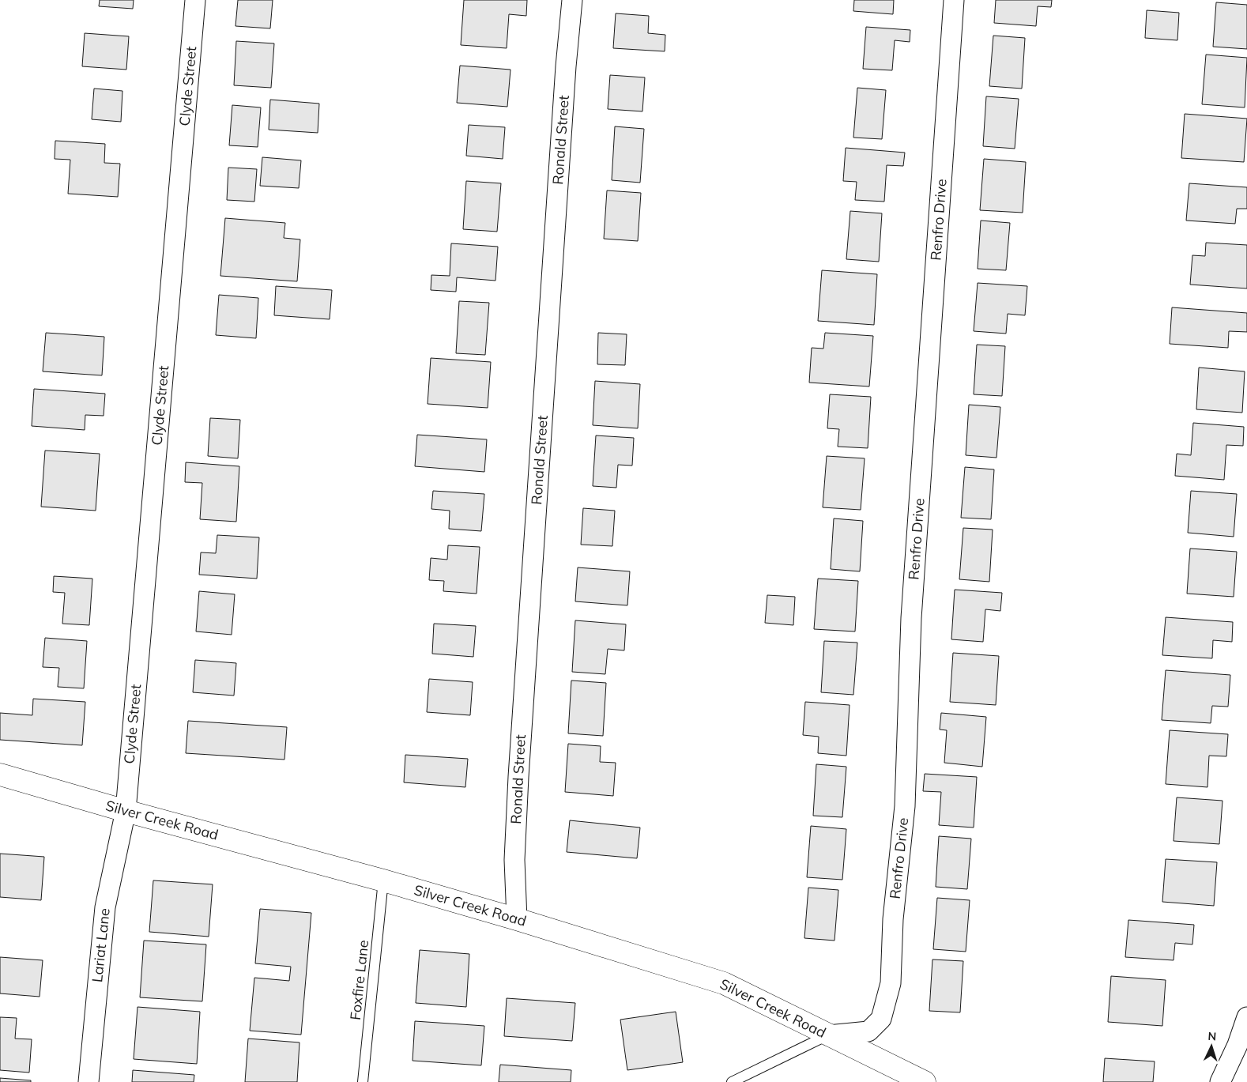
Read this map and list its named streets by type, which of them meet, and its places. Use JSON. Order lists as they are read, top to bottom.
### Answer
{
  "streets": {
    "street": [
      "Clyde Street",
      "Ronald Street",
      "Renfro Drive",
      "Silver Creek Road",
      "Lariat Lane"
    ],
    "lane": ["Foxfire Lane"]
  },
  "crossings": [
    ["Clyde Street", "Silver Creek Road"],
    ["Clyde Street", "Lariat Lane"],
    ["Ronald Street", "Silver Creek Road"],
    ["Renfro Drive", "Silver Creek Road"],
    ["Silver Creek Road", "Lariat Lane"],
    ["Silver Creek Road", "Foxfire Lane"]
  ],
  "north": "top"
}
